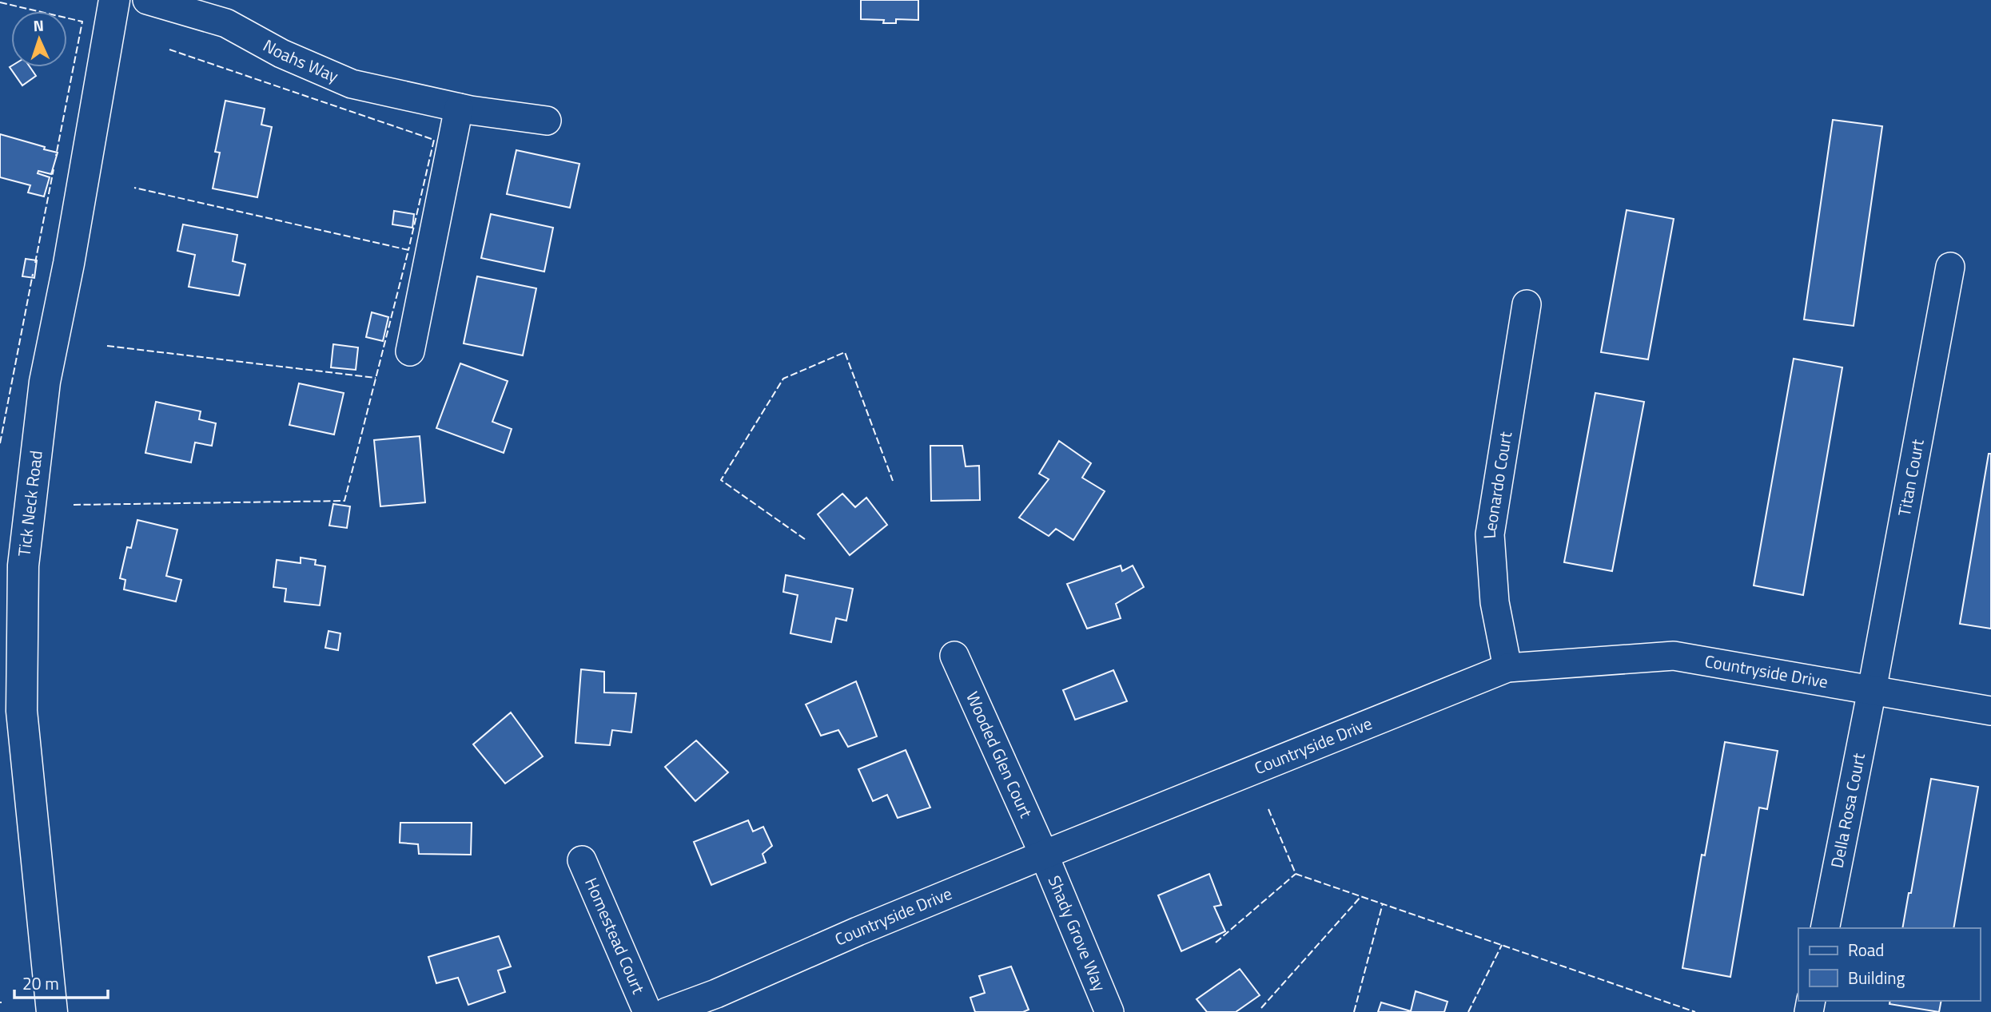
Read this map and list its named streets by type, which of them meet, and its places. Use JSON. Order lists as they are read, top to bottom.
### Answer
{
  "streets": {
    "street": [
      "Noahs Way",
      "Titan Court",
      "Leonardo Court",
      "Tick Neck Road",
      "Countryside Drive",
      "Wooded Glen Court",
      "Della Rosa Court",
      "Shady Grove Way",
      "Homestead Court"
    ]
  },
  "crossings": [
    ["Titan Court", "Countryside Drive"],
    ["Titan Court", "Della Rosa Court"],
    ["Leonardo Court", "Countryside Drive"],
    ["Countryside Drive", "Wooded Glen Court"],
    ["Countryside Drive", "Della Rosa Court"],
    ["Countryside Drive", "Shady Grove Way"],
    ["Wooded Glen Court", "Shady Grove Way"]
  ],
  "legend": ["Road", "Building"],
  "scale_bar": "20 m",
  "north": "top"
}
